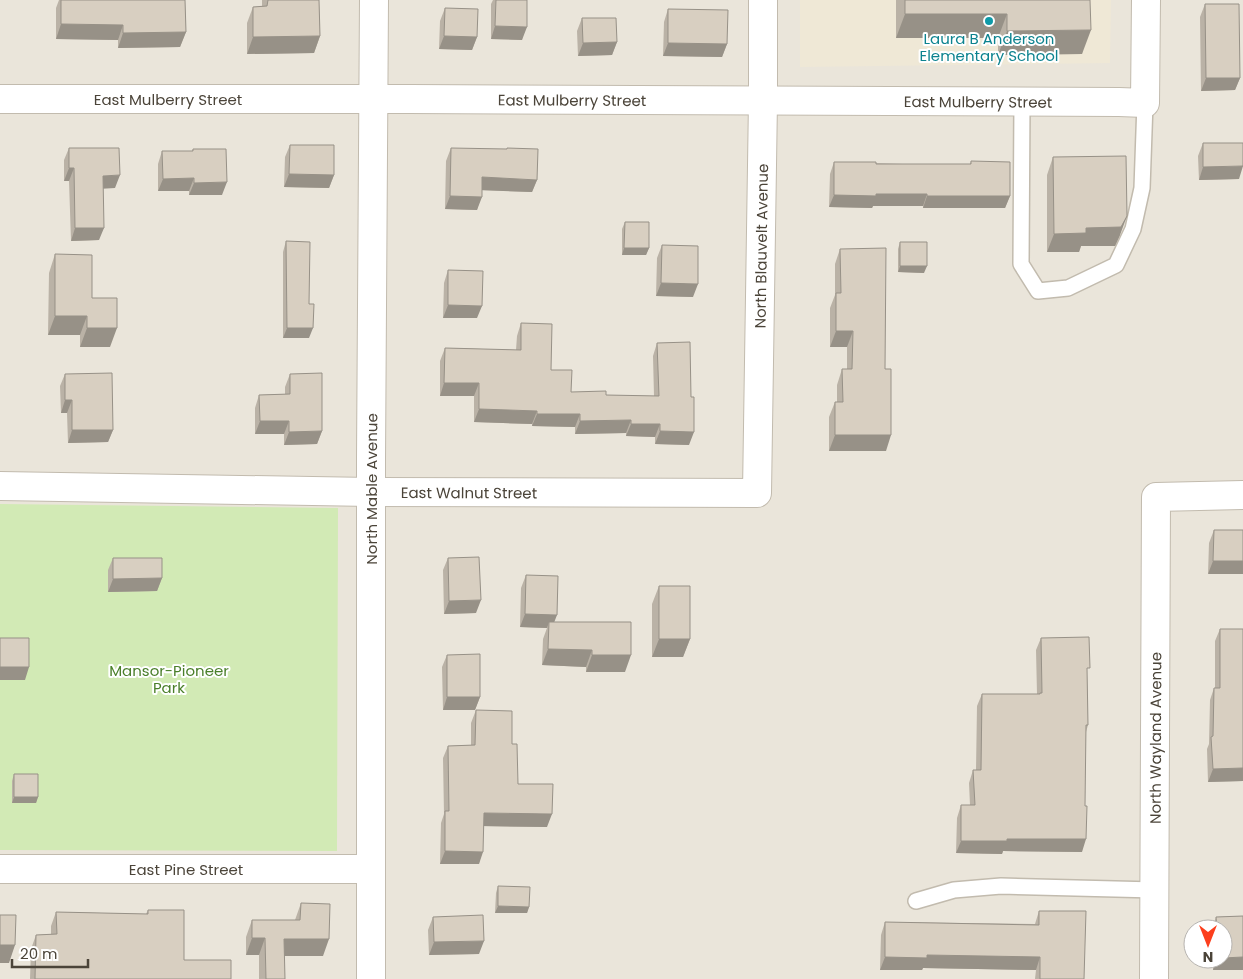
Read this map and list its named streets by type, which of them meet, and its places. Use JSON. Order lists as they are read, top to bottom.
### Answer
{
  "streets": {
    "street": [
      "East Mulberry Street",
      "North Blauvelt Avenue",
      "North Mable Avenue",
      "East Walnut Street",
      "North Wayland Avenue",
      "East Pine Street"
    ]
  },
  "crossings": [
    ["East Mulberry Street", "North Blauvelt Avenue"],
    ["East Mulberry Street", "North Mable Avenue"],
    ["North Blauvelt Avenue", "East Walnut Street"],
    ["North Mable Avenue", "East Walnut Street"],
    ["North Mable Avenue", "East Pine Street"]
  ],
  "parks": ["Mansor-Pioneer Park"],
  "places": ["Laura B Anderson Elementary School"],
  "scale_bar": "20 m",
  "north": "bottom"
}
